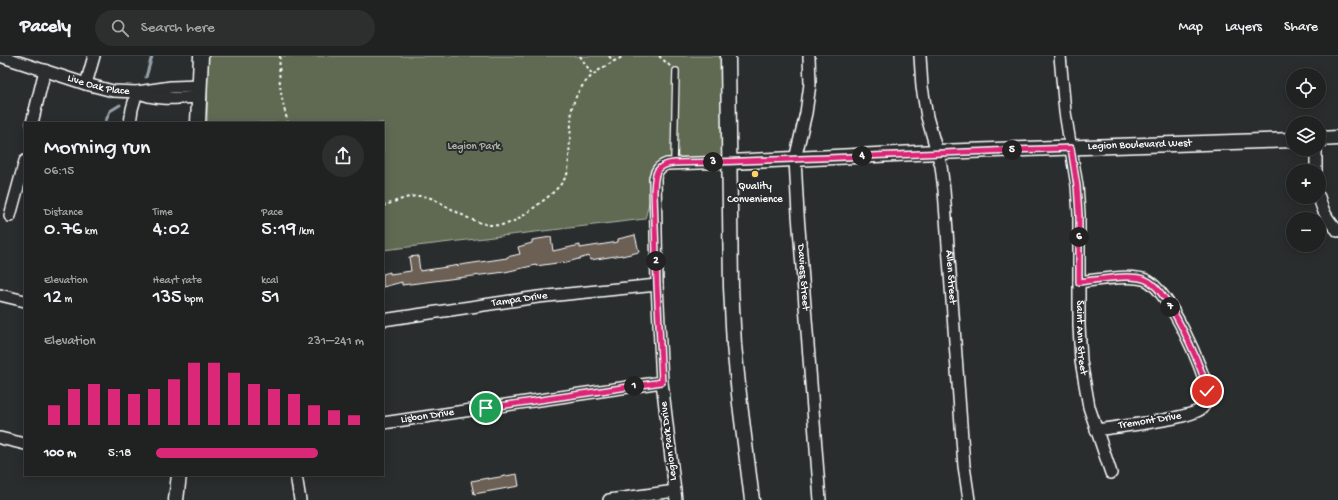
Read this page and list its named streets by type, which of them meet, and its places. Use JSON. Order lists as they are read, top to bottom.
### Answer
{
  "streets": {
    "street": [
      "Live Oak Place",
      "Legion Boulevard West",
      "Daviess Street",
      "Allen Street",
      "Tampa Drive",
      "Saint Ann Street",
      "Lisbon Drive",
      "Tremont Drive",
      "Legion Park Drive"
    ]
  },
  "crossings": [
    ["Legion Boulevard West", "Daviess Street"],
    ["Legion Boulevard West", "Allen Street"],
    ["Legion Boulevard West", "Saint Ann Street"],
    ["Tampa Drive", "Legion Park Drive"],
    ["Saint Ann Street", "Tremont Drive"],
    ["Lisbon Drive", "Legion Park Drive"]
  ],
  "parks": ["Legion Park"],
  "places": ["Quality Convenience"],
  "page": {
    "header": "Pacely",
    "search": "Search here",
    "nav": ["Map", "Layers", "Share"],
    "map_buttons": ["+", "−"],
    "heading": ["Morning run", "06:15"],
    "pins": [
      "5",
      "4",
      "3",
      "6",
      "2",
      "7",
      "1"
    ],
    "stats": [
      ["Distance", "0.76 km"],
      ["Time", "4:02"],
      ["Pace", "5:19 /km"],
      ["Elevation", "12 m"],
      ["Heart rate", "135 bpm"],
      ["kcal", "51"]
    ],
    "chart": ["Elevation", "231–241 m"],
    "list": [
      {
        "name": "100 m",
        "note": "5:18"
      }
    ]
  }
}
